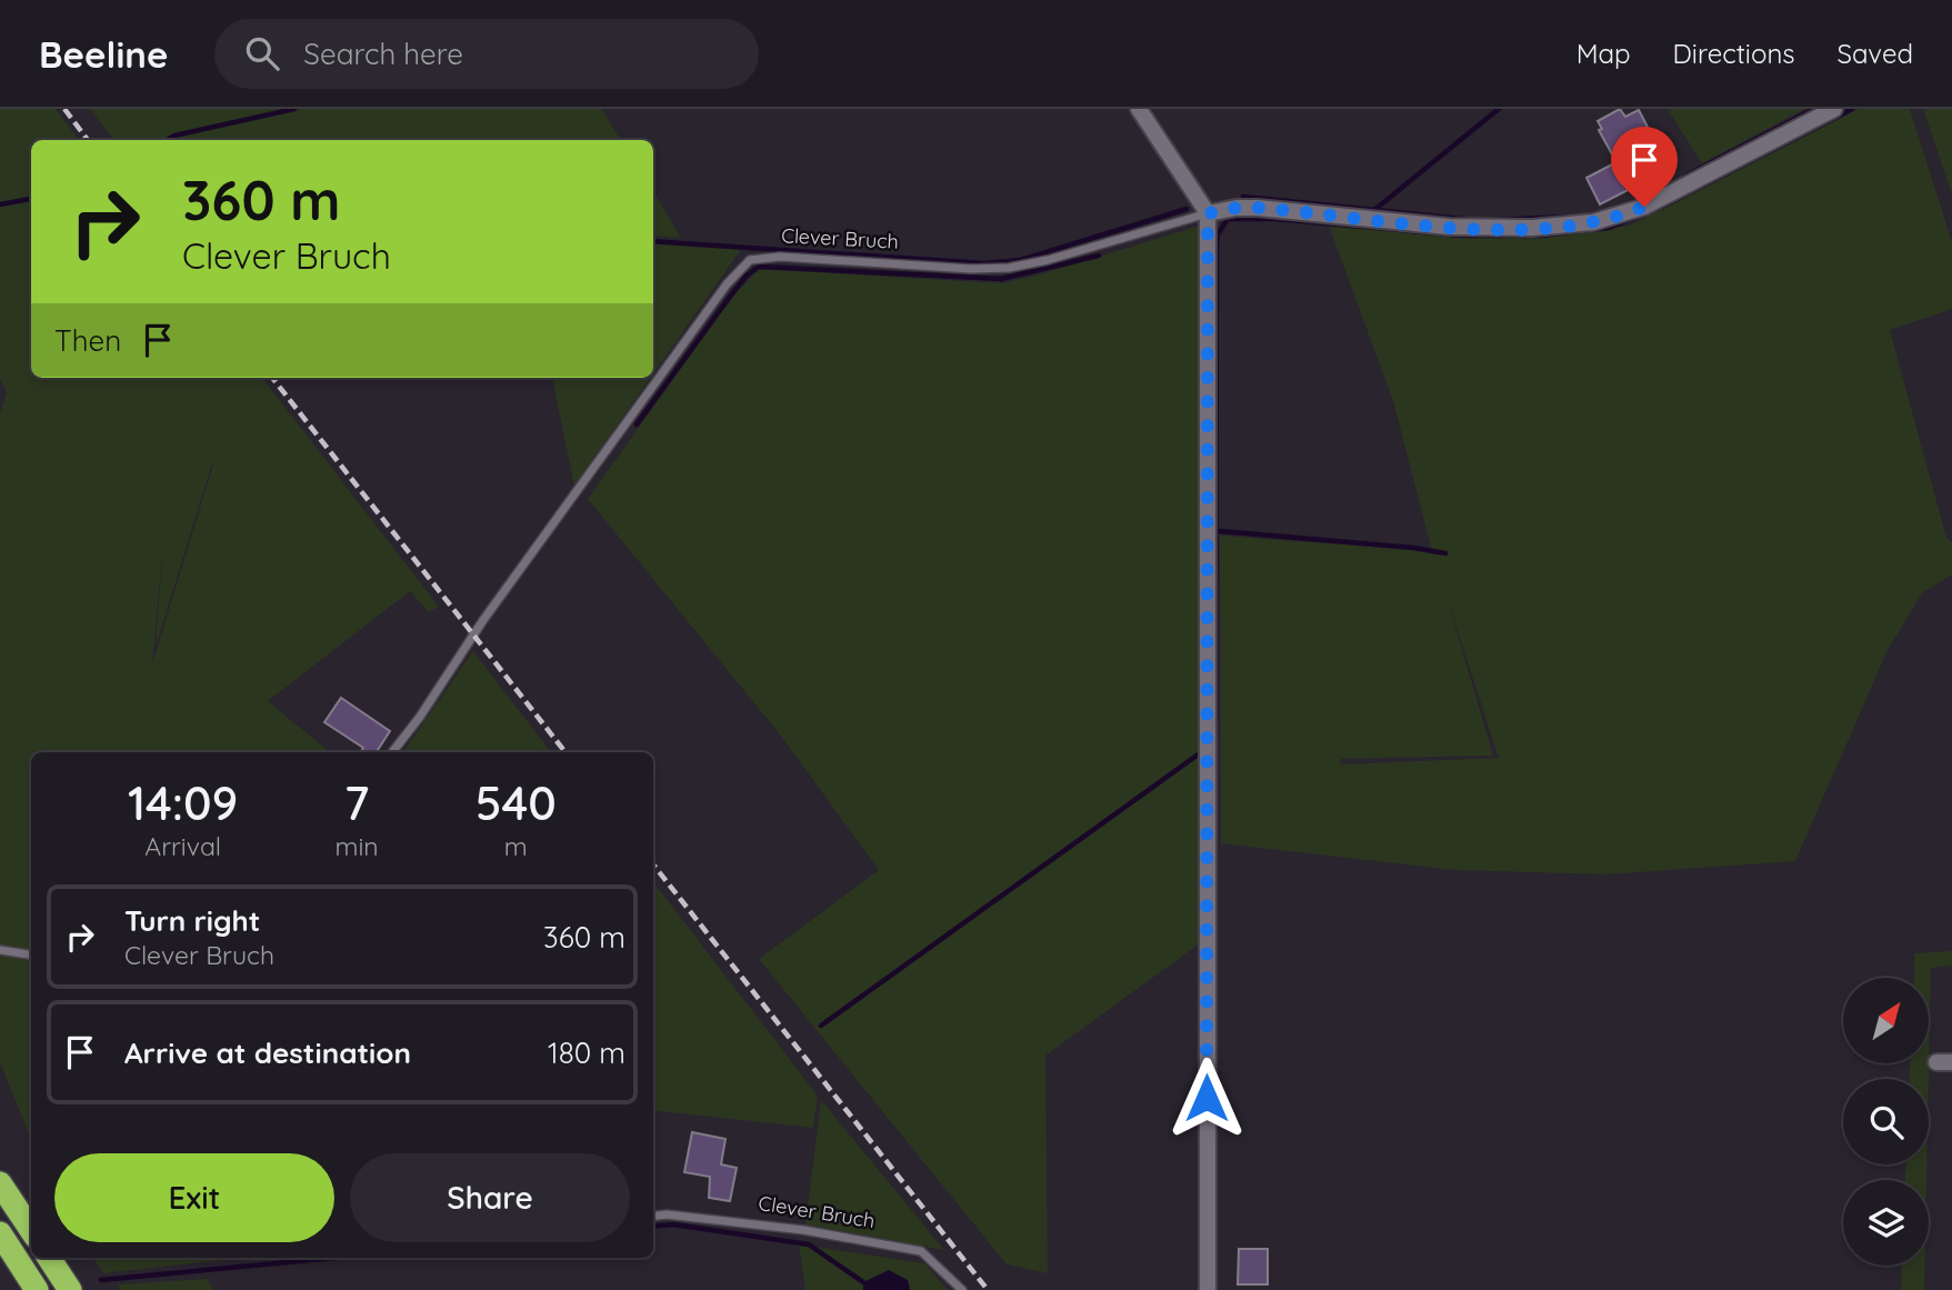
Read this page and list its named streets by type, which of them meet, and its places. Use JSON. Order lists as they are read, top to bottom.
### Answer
{
  "streets": {
    "street": ["Clever Bruch"]
  },
  "north": "top right",
  "page": {
    "header": "Beeline",
    "search": "Search here",
    "nav": ["Map", "Directions", "Saved"],
    "turn": ["360 m", "Clever Bruch"],
    "then": "Then",
    "eta": [
      "14:09",
      "Arrival",
      "7",
      "min",
      "540",
      "m"
    ],
    "list": [
      {
        "name": "Turn right",
        "note": "Clever Bruch",
        "value": "360 m"
      },
      {
        "name": "Arrive at destination",
        "value": "180 m"
      }
    ],
    "buttons": ["Exit", "Share"]
  }
}
